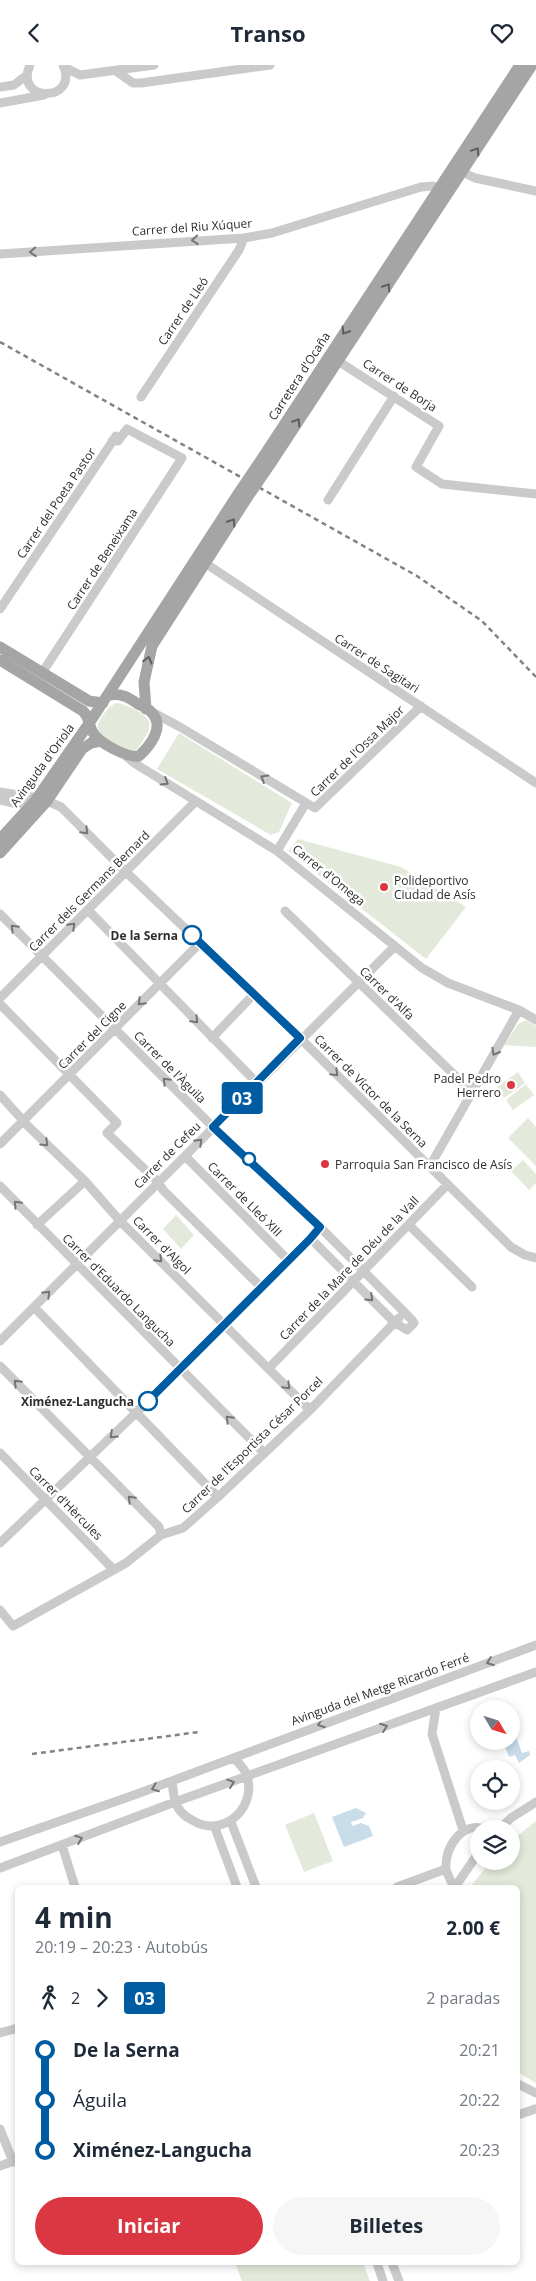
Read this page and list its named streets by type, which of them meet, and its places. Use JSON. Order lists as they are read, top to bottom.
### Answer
{
  "streets": {
    "main road": ["Carretera d'Ocaña", "Avinguda d'Oriola", "Carrer d'Omega"],
    "street": [
      "Carrer del Riu Xúquer",
      "Carrer de Lleó",
      "Carrer de Borja",
      "Carrer del Poeta Pastor",
      "Carrer de Beneixama",
      "Carrer de Sagitari",
      "Carrer de l'Ossa Major",
      "Carrer dels Germans Bernard",
      "Carrer d'Alfa",
      "Carrer del Cigne",
      "Carrer de l'Àguila",
      "Carrer de Víctor de la Serna",
      "Carrer de Cefeu",
      "Carrer de Lleó XIII",
      "Carrer d'Algol",
      "Carrer de la Mare de Déu de la Vall",
      "Carrer d'Eduardo Langucha",
      "Carrer de l'Esportista César Porcel",
      "Carrer d'Hèrcules",
      "Avinguda del Metge Ricardo Ferré"
    ]
  },
  "crossings": [
    ["Carrer del Riu Xúquer", "Carrer de Lleó"],
    ["Carrer del Riu Xúquer", "Carretera d'Ocaña"],
    ["Carretera d'Ocaña", "Carrer de Borja"],
    ["Carretera d'Ocaña", "Carrer de Sagitari"],
    ["Carretera d'Ocaña", "Avinguda d'Oriola"],
    ["Carretera d'Ocaña", "Carrer d'Omega"],
    ["Carrer del Poeta Pastor", "Carrer de Beneixama"],
    ["Carrer de Sagitari", "Carrer de l'Ossa Major"],
    ["Carrer de l'Ossa Major", "Carrer d'Omega"],
    ["Avinguda d'Oriola", "Carrer d'Omega"],
    ["Avinguda d'Oriola", "Carrer de Víctor de la Serna"],
    ["Carrer d'Omega", "Carrer dels Germans Bernard"],
    ["Carrer d'Omega", "Carrer de Cefeu"],
    ["Carrer dels Germans Bernard", "Carrer de l'Àguila"],
    ["Carrer dels Germans Bernard", "Carrer de Víctor de la Serna"],
    ["Carrer d'Alfa", "Carrer de Cefeu"],
    ["Carrer del Cigne", "Carrer de l'Àguila"],
    ["Carrer del Cigne", "Carrer de Víctor de la Serna"],
    ["Carrer del Cigne", "Carrer d'Algol"],
    ["Carrer de l'Àguila", "Carrer de Cefeu"],
    ["Carrer de l'Àguila", "Carrer de la Mare de Déu de la Vall"],
    ["Carrer de l'Àguila", "Carrer de l'Esportista César Porcel"],
    ["Carrer de Víctor de la Serna", "Carrer de Cefeu"],
    ["Carrer de Víctor de la Serna", "Carrer de la Mare de Déu de la Vall"],
    ["Carrer de Cefeu", "Carrer de Lleó XIII"],
    ["Carrer de Cefeu", "Carrer d'Algol"],
    ["Carrer de Cefeu", "Carrer d'Eduardo Langucha"],
    ["Carrer d'Algol", "Carrer de la Mare de Déu de la Vall"],
    ["Carrer d'Algol", "Carrer de l'Esportista César Porcel"],
    ["Carrer d'Eduardo Langucha", "Carrer de l'Esportista César Porcel"],
    ["Carrer de l'Esportista César Porcel", "Carrer d'Hèrcules"]
  ],
  "one_way": ["Carrer del Riu Xúquer", "Carrer de Víctor de la Serna"],
  "places": [
    "Polideportivo Ciudad de Asís",
    "De la Serna",
    "Padel Pedro Herrero",
    "Parroquia San Francisco de Asís",
    "Ximénez-Langucha"
  ],
  "lines": ["bus line 03"],
  "north": "bottom right",
  "page": {
    "header": "Transo",
    "on_map": "03",
    "heading": ["4 min", "20:19 – 20:23 · Autobús", "2.00 €"],
    "legs": ["2", "03", "2 paradas"],
    "list": [
      {
        "name": "De la Serna",
        "value": "20:21"
      },
      {
        "name": "Águila",
        "value": "20:22"
      },
      {
        "name": "Ximénez-Langucha",
        "value": "20:23"
      }
    ],
    "buttons": ["Iniciar", "Billetes"]
  }
}
